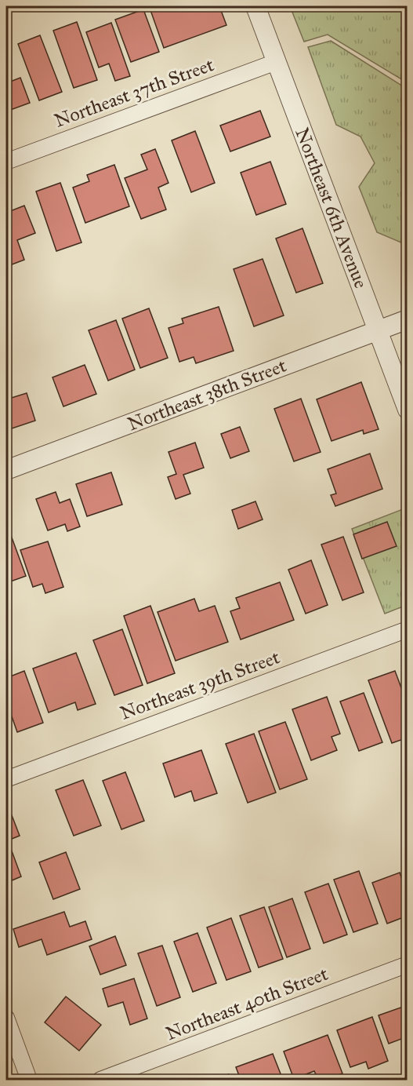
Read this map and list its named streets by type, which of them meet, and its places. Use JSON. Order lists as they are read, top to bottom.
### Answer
{
  "streets": {
    "street": [
      "Northeast 37th Street",
      "Northeast 6th Avenue",
      "Northeast 38th Street",
      "Northeast 39th Street",
      "Northeast 40th Street"
    ]
  },
  "crossings": [
    ["Northeast 37th Street", "Northeast 6th Avenue"],
    ["Northeast 6th Avenue", "Northeast 38th Street"]
  ]
}
